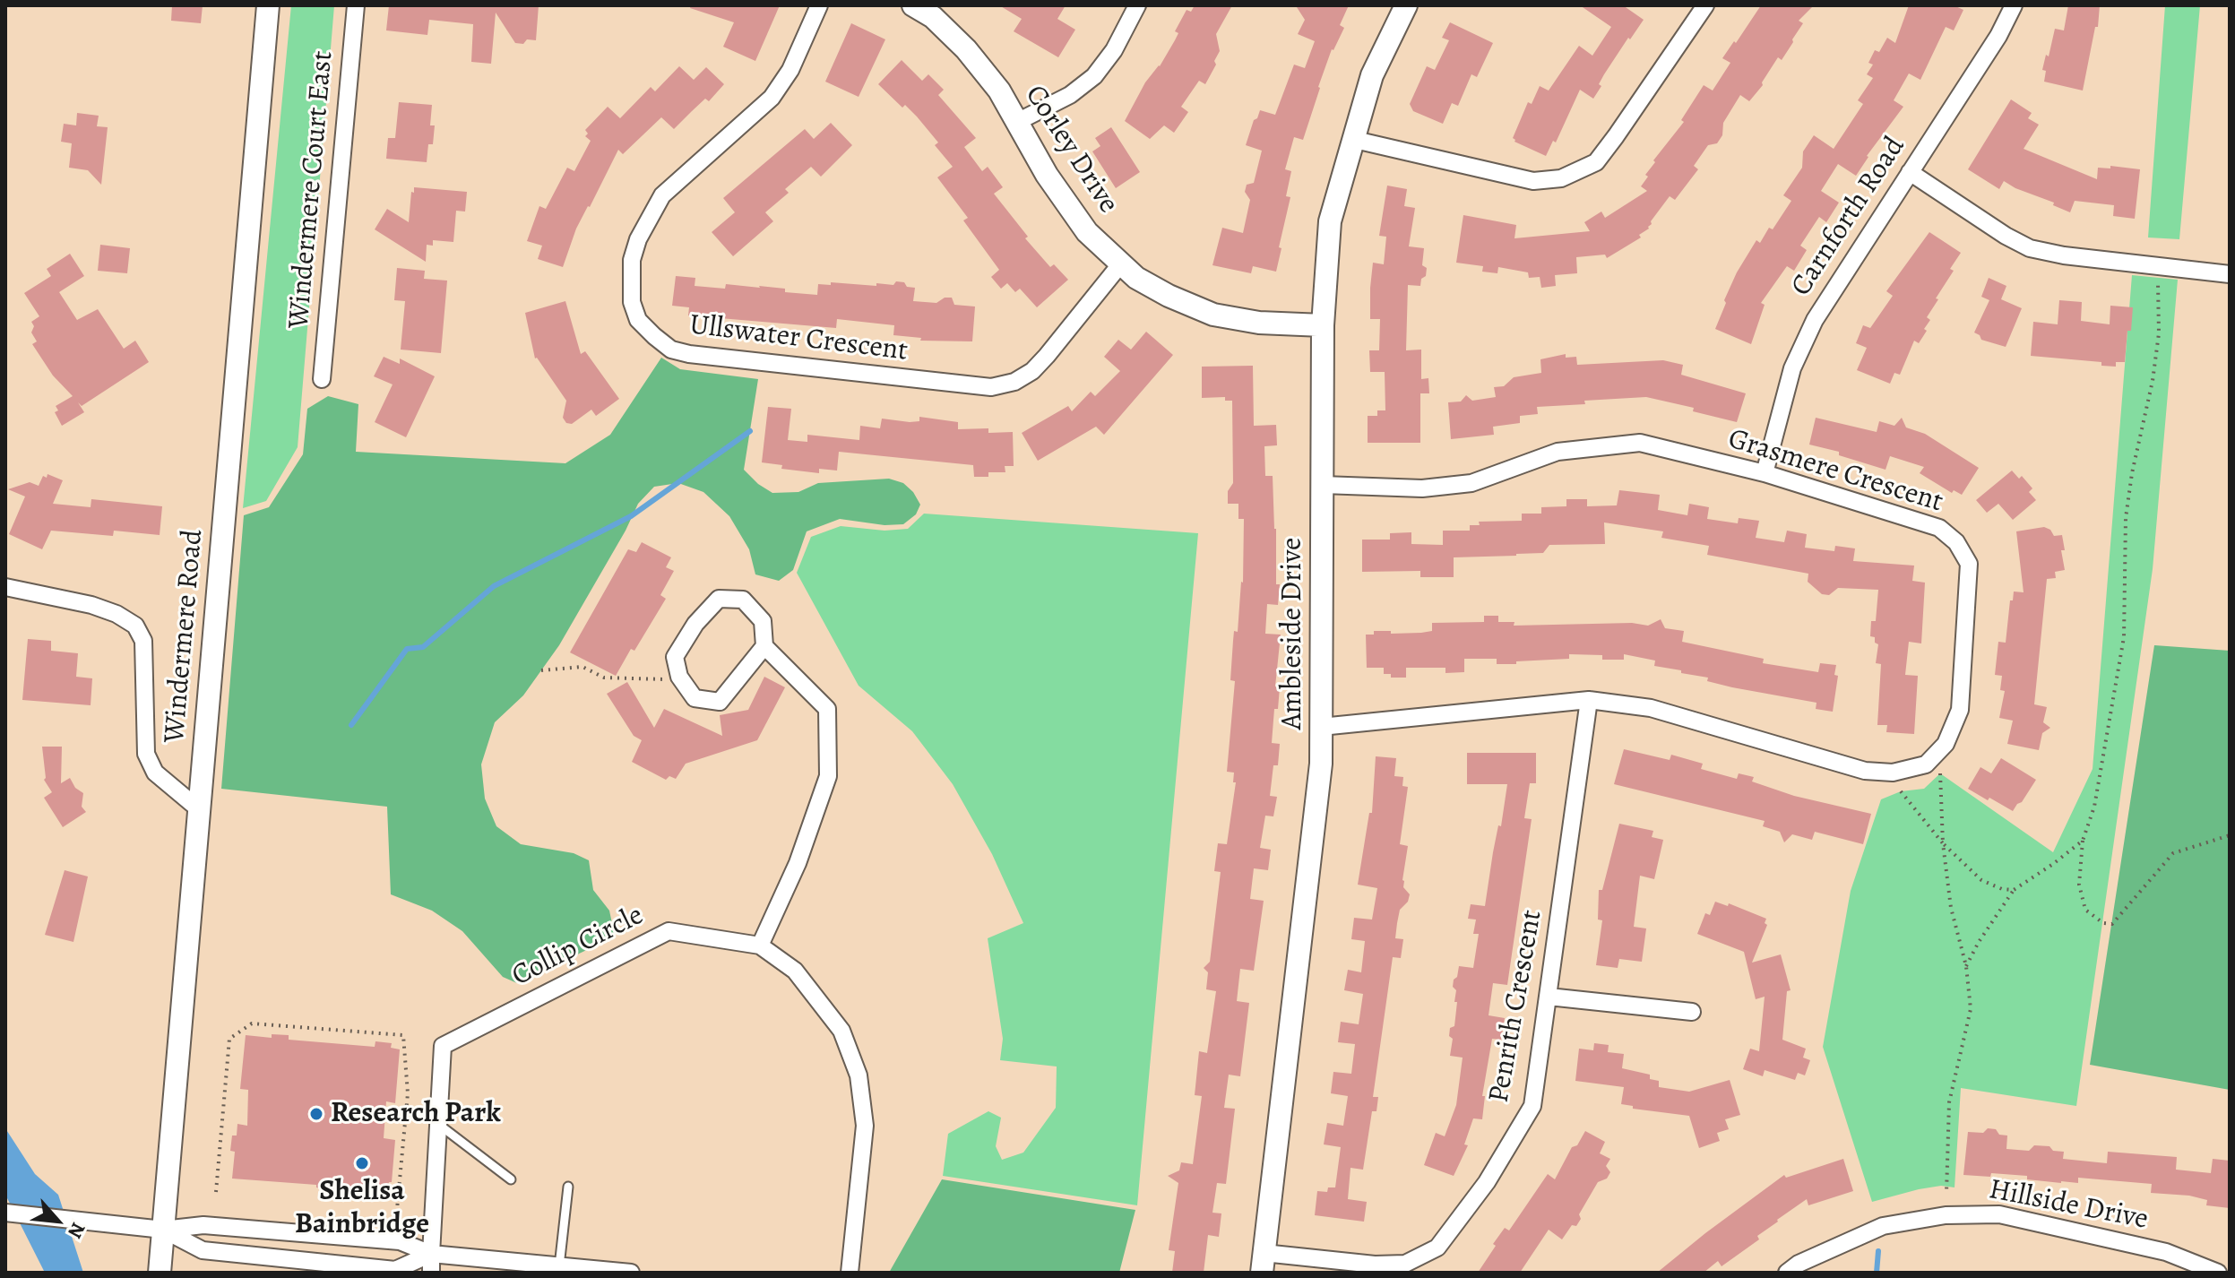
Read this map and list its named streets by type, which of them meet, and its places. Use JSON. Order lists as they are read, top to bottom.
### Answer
{
  "streets": {
    "street": [
      "Corley Drive",
      "Windermere Court East",
      "Carnforth Road",
      "Ullswater Crescent",
      "Grasmere Crescent",
      "Ambleside Drive",
      "Windermere Road",
      "Collip Circle",
      "Penrith Crescent",
      "Hillside Drive"
    ]
  },
  "crossings": [
    ["Corley Drive", "Ullswater Crescent"],
    ["Corley Drive", "Ambleside Drive"],
    ["Carnforth Road", "Grasmere Crescent"],
    ["Grasmere Crescent", "Ambleside Drive"],
    ["Grasmere Crescent", "Penrith Crescent"],
    ["Ambleside Drive", "Penrith Crescent"]
  ],
  "places": ["Research Park", "Shelisa Bainbridge"],
  "north": "bottom right"
}
